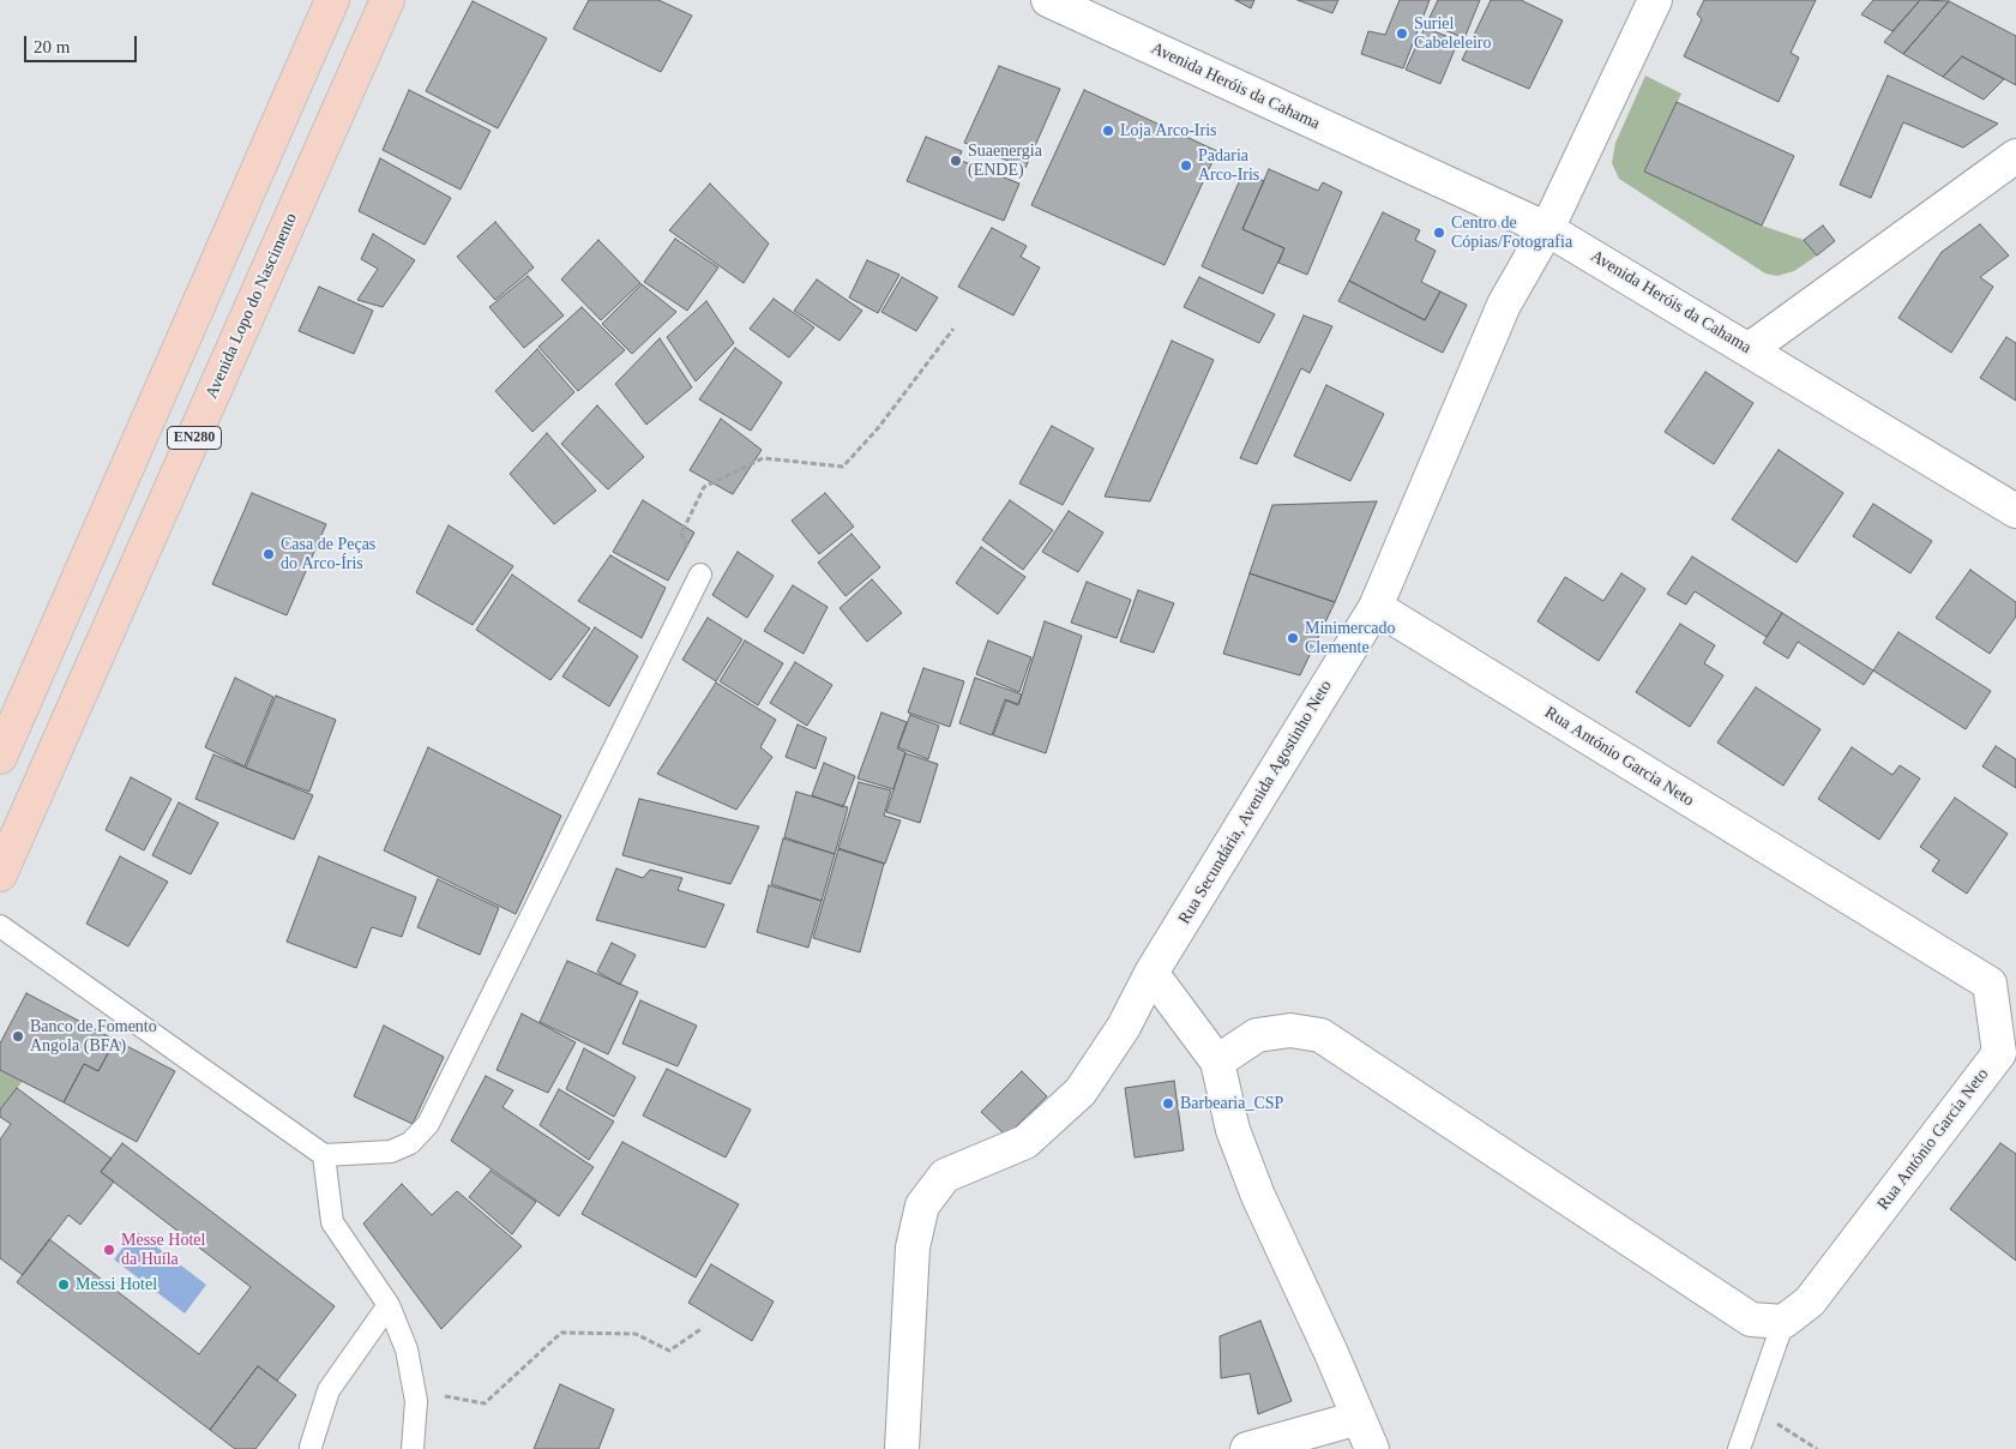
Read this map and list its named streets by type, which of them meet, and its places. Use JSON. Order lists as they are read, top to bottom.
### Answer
{
  "streets": {
    "main road": ["Avenida Lopo do Nascimento", "EN280"],
    "street": ["Avenida Heróis da Cahama", "Rua António Garcia Neto", "Rua Secundária, Avenida Agostinho Neto"]
  },
  "crossings": [
    ["Avenida Heróis da Cahama", "Rua Secundária, Avenida Agostinho Neto"],
    ["Rua António Garcia Neto", "Rua Secundária, Avenida Agostinho Neto"]
  ],
  "places": [
    "Suriel Cabeleleiro",
    "Loja Arco-Iris",
    "Suaenergia (ENDE)",
    "Padaria Arco-Iris",
    "Centro de Cópias/Fotografia",
    "Casa de Peças do Arco-Íris",
    "Minimercado Clemente",
    "Banco de Fomento Angola (BFA)",
    "Barbearia_CSP",
    "Messe Hotel da Huíla",
    "Messi Hotel"
  ],
  "scale_bar": "20 m"
}
